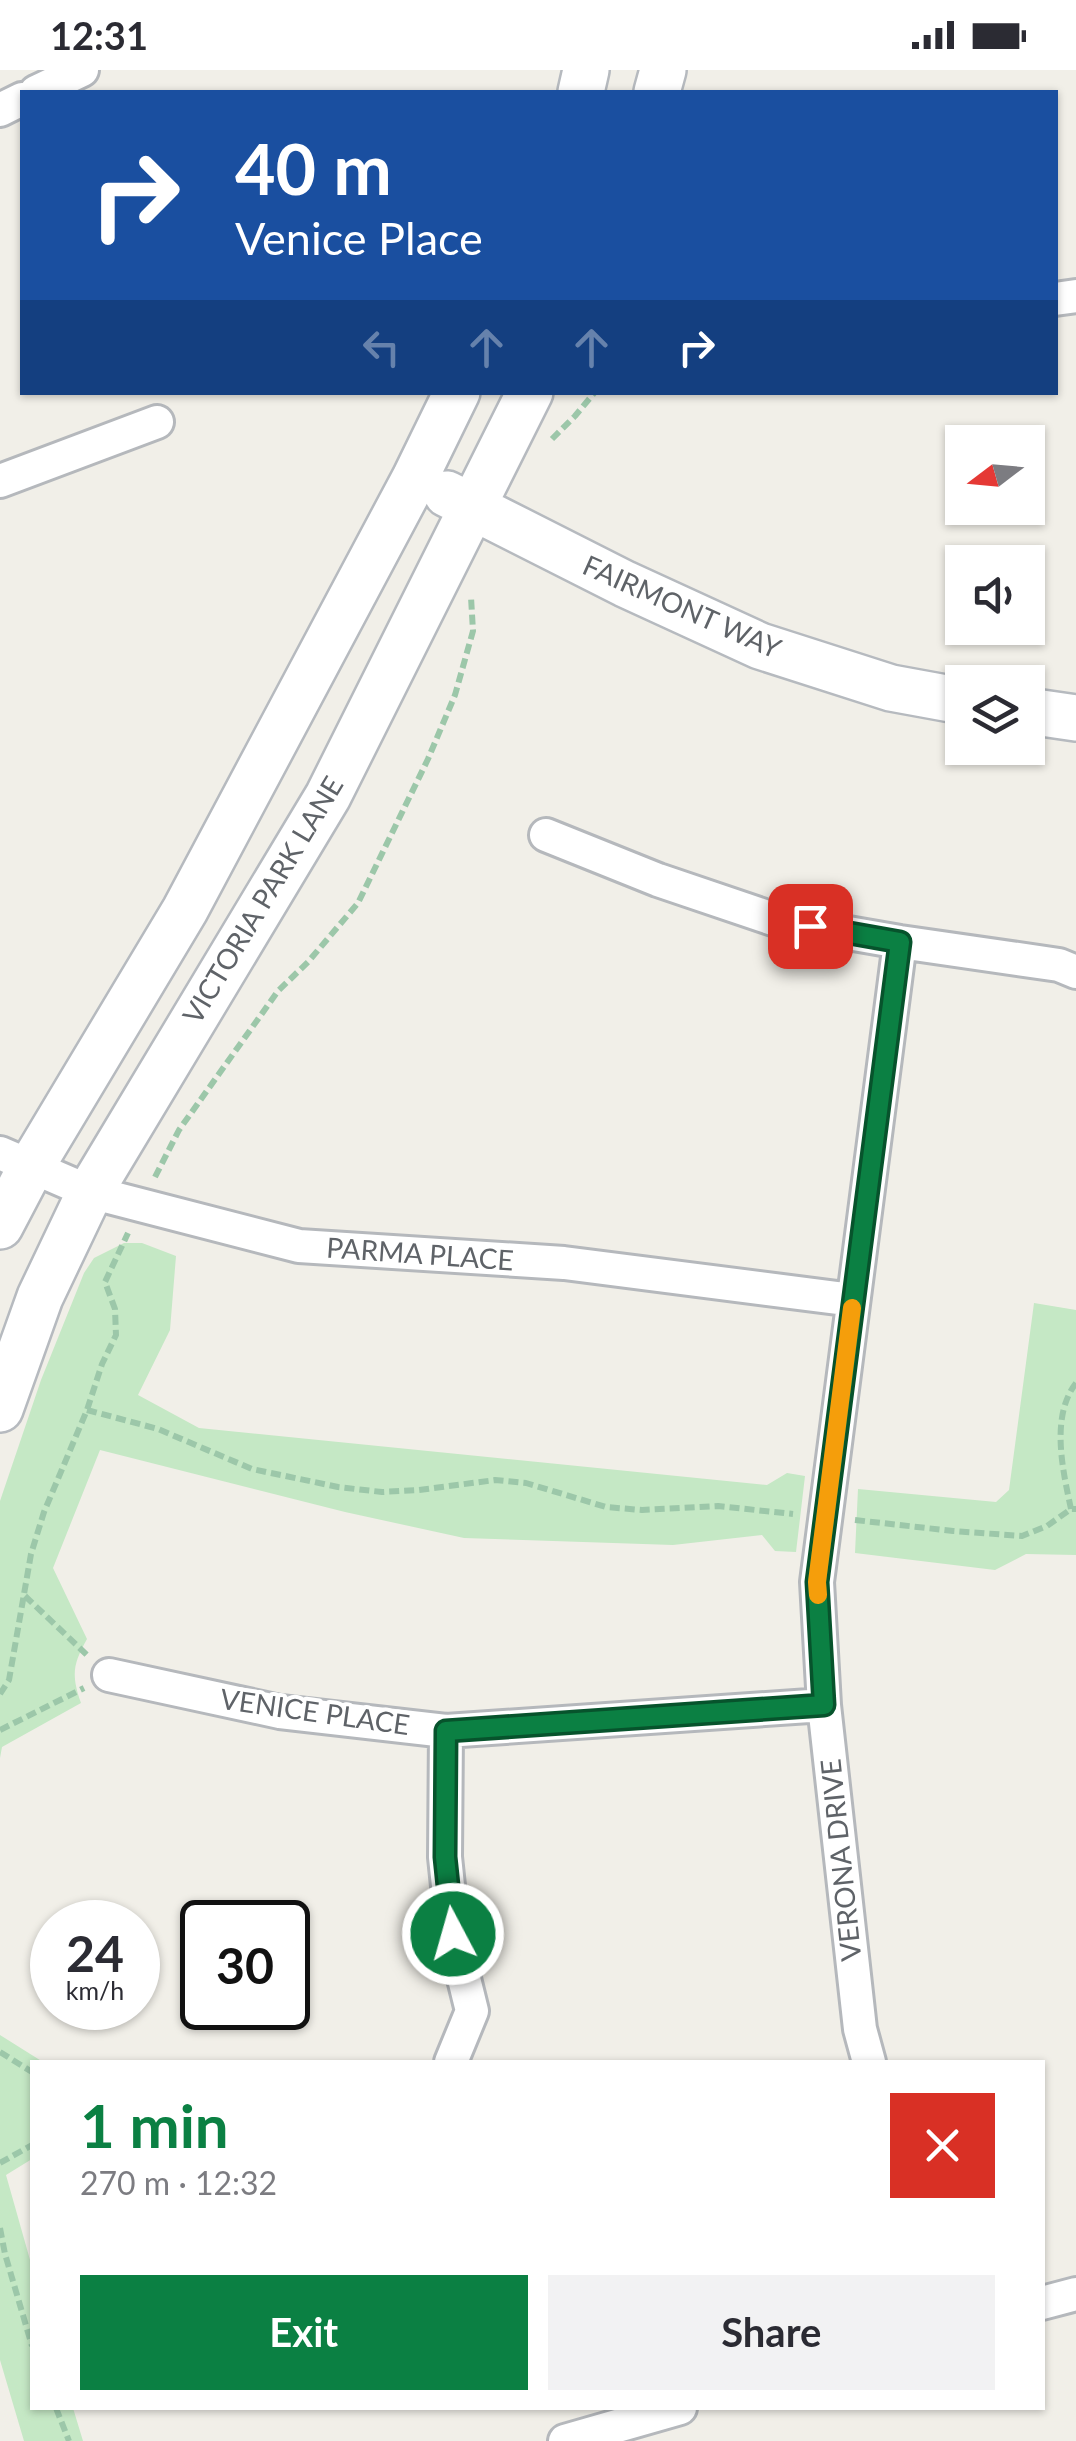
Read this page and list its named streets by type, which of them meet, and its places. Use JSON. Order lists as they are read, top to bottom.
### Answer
{
  "streets": {
    "street": [
      "FAIRMONT WAY",
      "VICTORIA PARK LANE",
      "PARMA PLACE",
      "VENICE PLACE",
      "VERONA DRIVE"
    ]
  },
  "crossings": [
    ["FAIRMONT WAY", "VICTORIA PARK LANE"],
    ["VICTORIA PARK LANE", "PARMA PLACE"],
    ["PARMA PLACE", "VERONA DRIVE"],
    ["VENICE PLACE", "VERONA DRIVE"]
  ],
  "north": "left",
  "page": {
    "status": "12:31",
    "turn": ["40 m", "Venice Place"],
    "speed": "24 km/h",
    "limit": "30",
    "heading": ["1 min", "270 m · 12:32"],
    "buttons": ["Exit", "Share"]
  }
}
